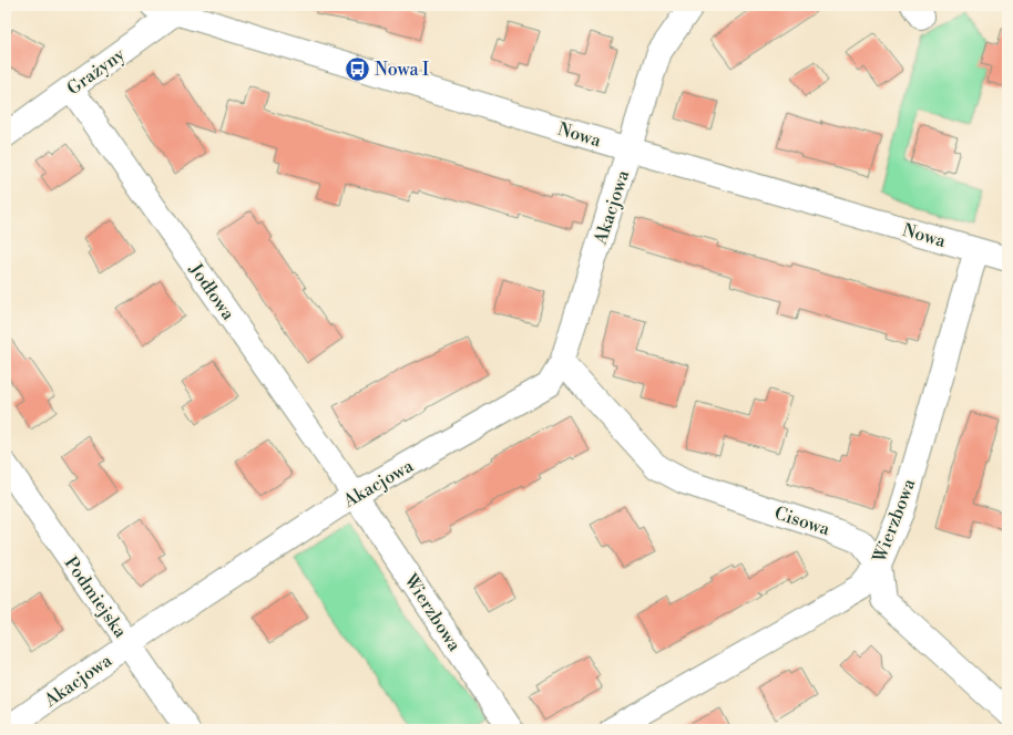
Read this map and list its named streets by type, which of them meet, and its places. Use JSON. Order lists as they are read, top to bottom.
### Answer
{
  "streets": {
    "street": [
      "Grażyny",
      "Nowa",
      "Akacjowa",
      "Jodłowa",
      "Cisowa",
      "Wierzbowa",
      "Podmiejska"
    ]
  },
  "crossings": [
    ["Grażyny", "Nowa"],
    ["Grażyny", "Jodłowa"],
    ["Nowa", "Akacjowa"],
    ["Nowa", "Wierzbowa"],
    ["Akacjowa", "Jodłowa"],
    ["Akacjowa", "Cisowa"],
    ["Akacjowa", "Wierzbowa"],
    ["Akacjowa", "Podmiejska"],
    ["Jodłowa", "Wierzbowa"],
    ["Cisowa", "Wierzbowa"]
  ],
  "places": {
    "bus stop": ["Nowa I"]
  }
}
